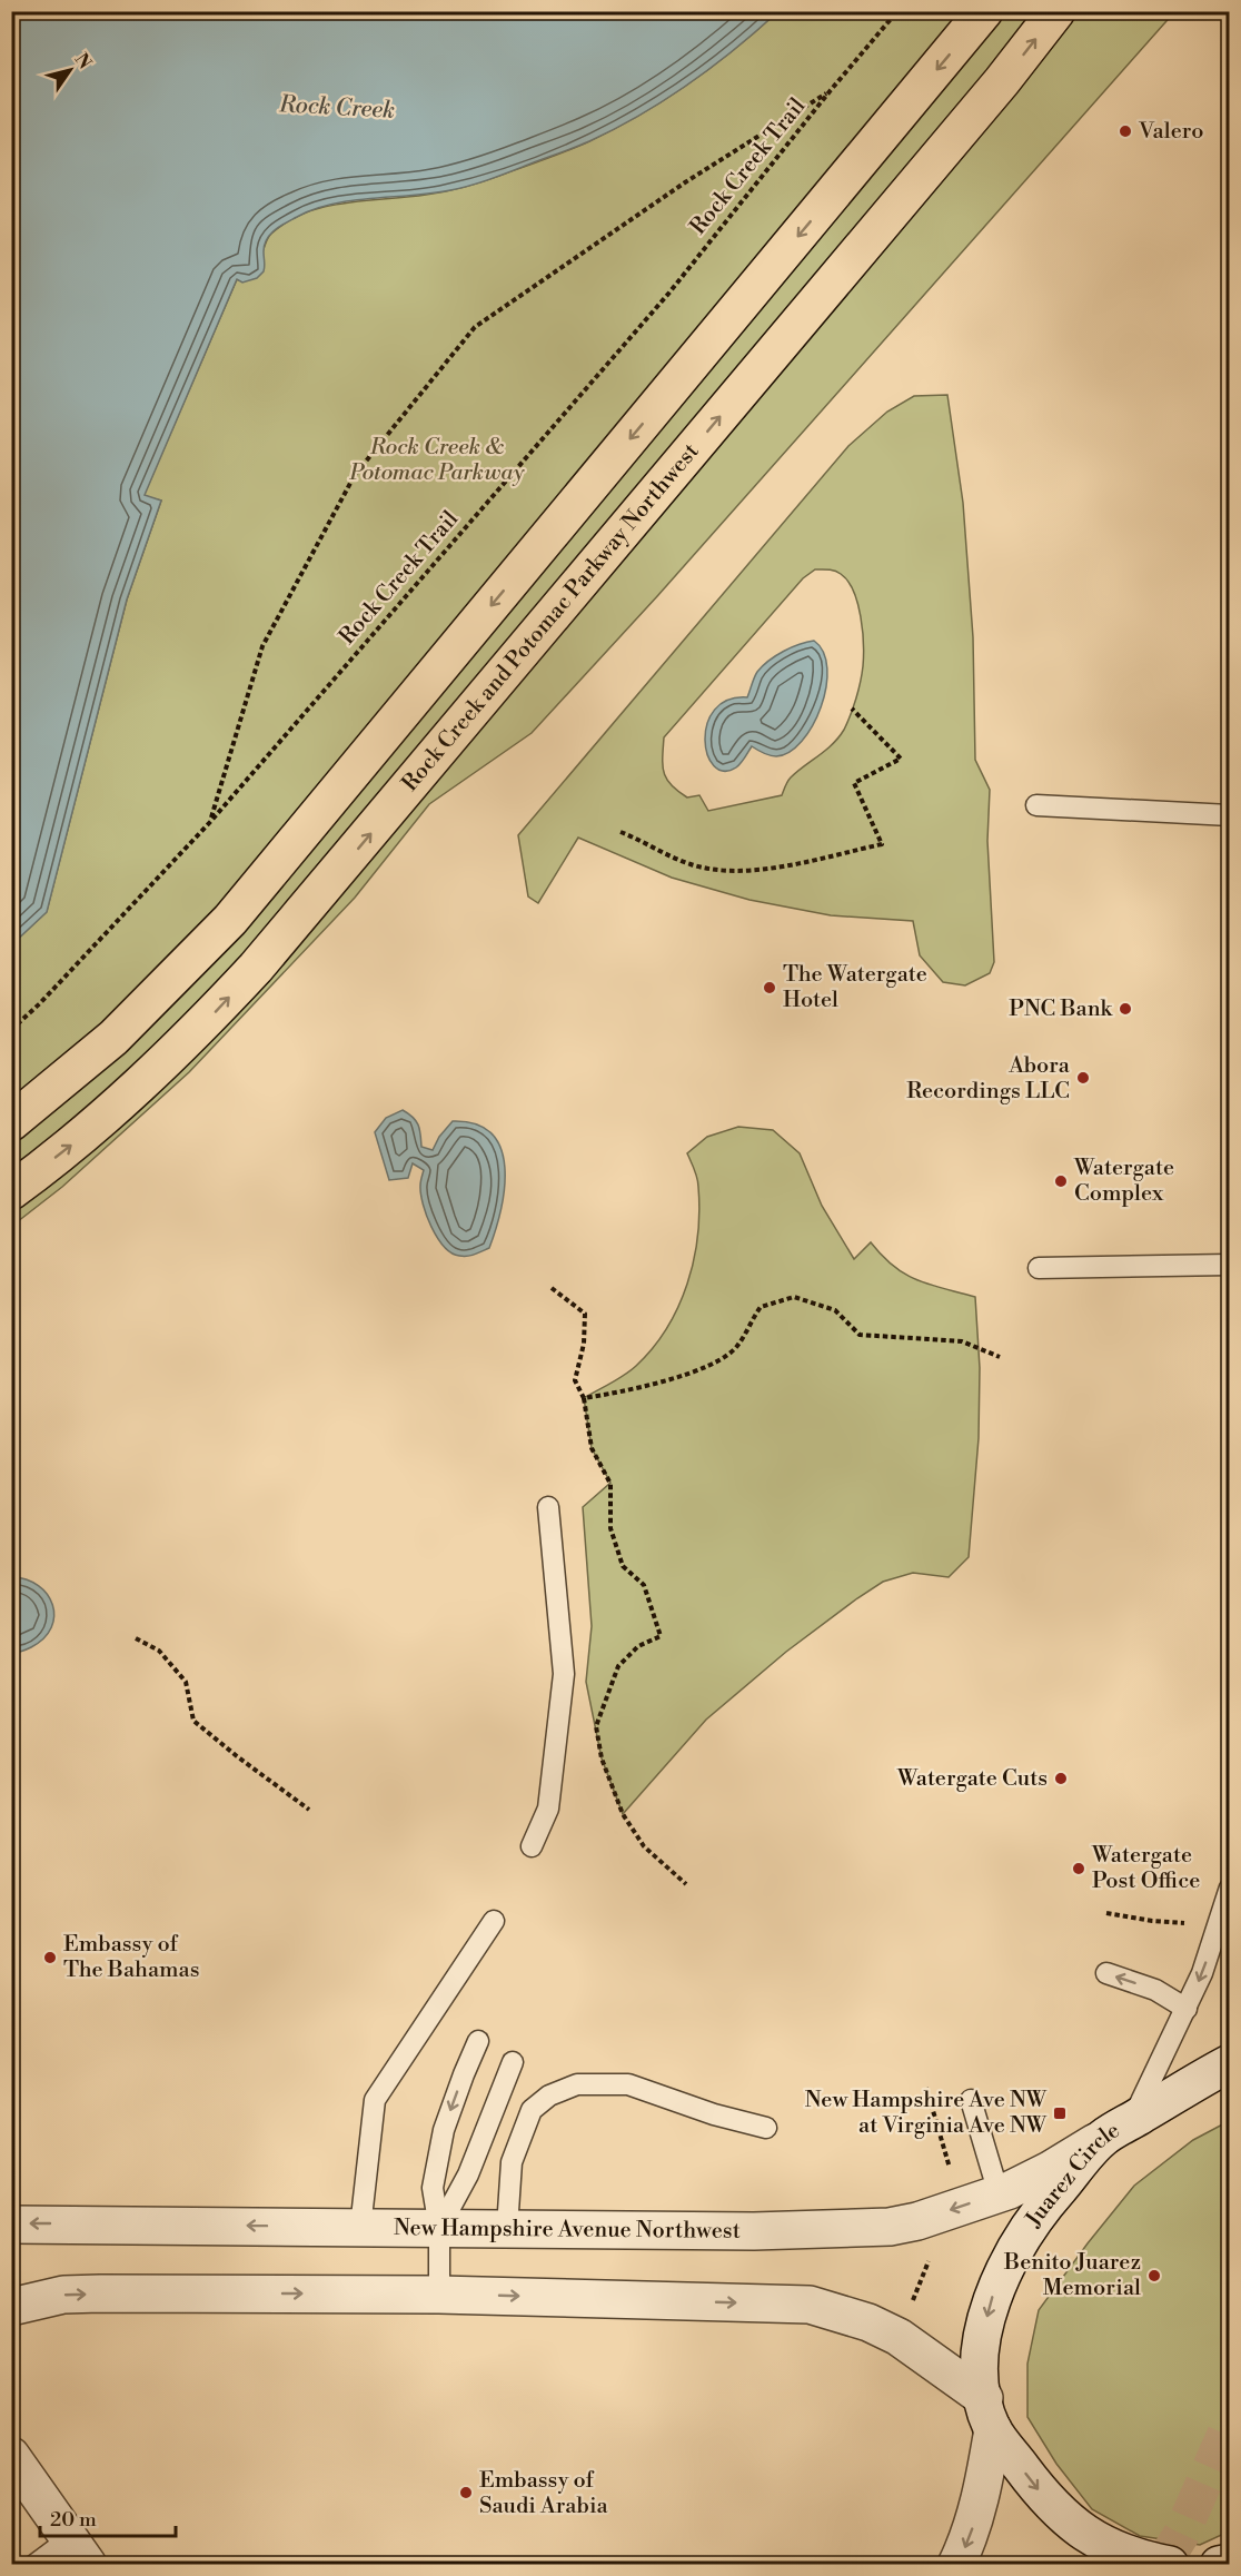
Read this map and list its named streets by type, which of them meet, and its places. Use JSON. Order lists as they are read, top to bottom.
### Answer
{
  "streets": {
    "main road": ["Rock Creek and Potomac Parkway Northwest"],
    "street": ["Juarez Circle", "New Hampshire Avenue Northwest"],
    "path": ["Rock Creek Trail"]
  },
  "crossings": [
    ["Juarez Circle", "New Hampshire Avenue Northwest"]
  ],
  "one_way": ["Juarez Circle"],
  "water": ["Rock Creek"],
  "parks": ["Rock Creek & Potomac Parkway"],
  "places": {
    "other": [
      "Valero",
      "The Watergate Hotel",
      "PNC Bank",
      "Abora Recordings LLC",
      "Watergate Complex",
      "Watergate Cuts",
      "Watergate Post Office",
      "Embassy of The Bahamas",
      "Benito Juarez Memorial",
      "Embassy of Saudi Arabia"
    ],
    "transit": ["New Hampshire Ave NW at Virginia Ave NW"]
  },
  "scale_bar": "20 m",
  "north": "top right"
}
